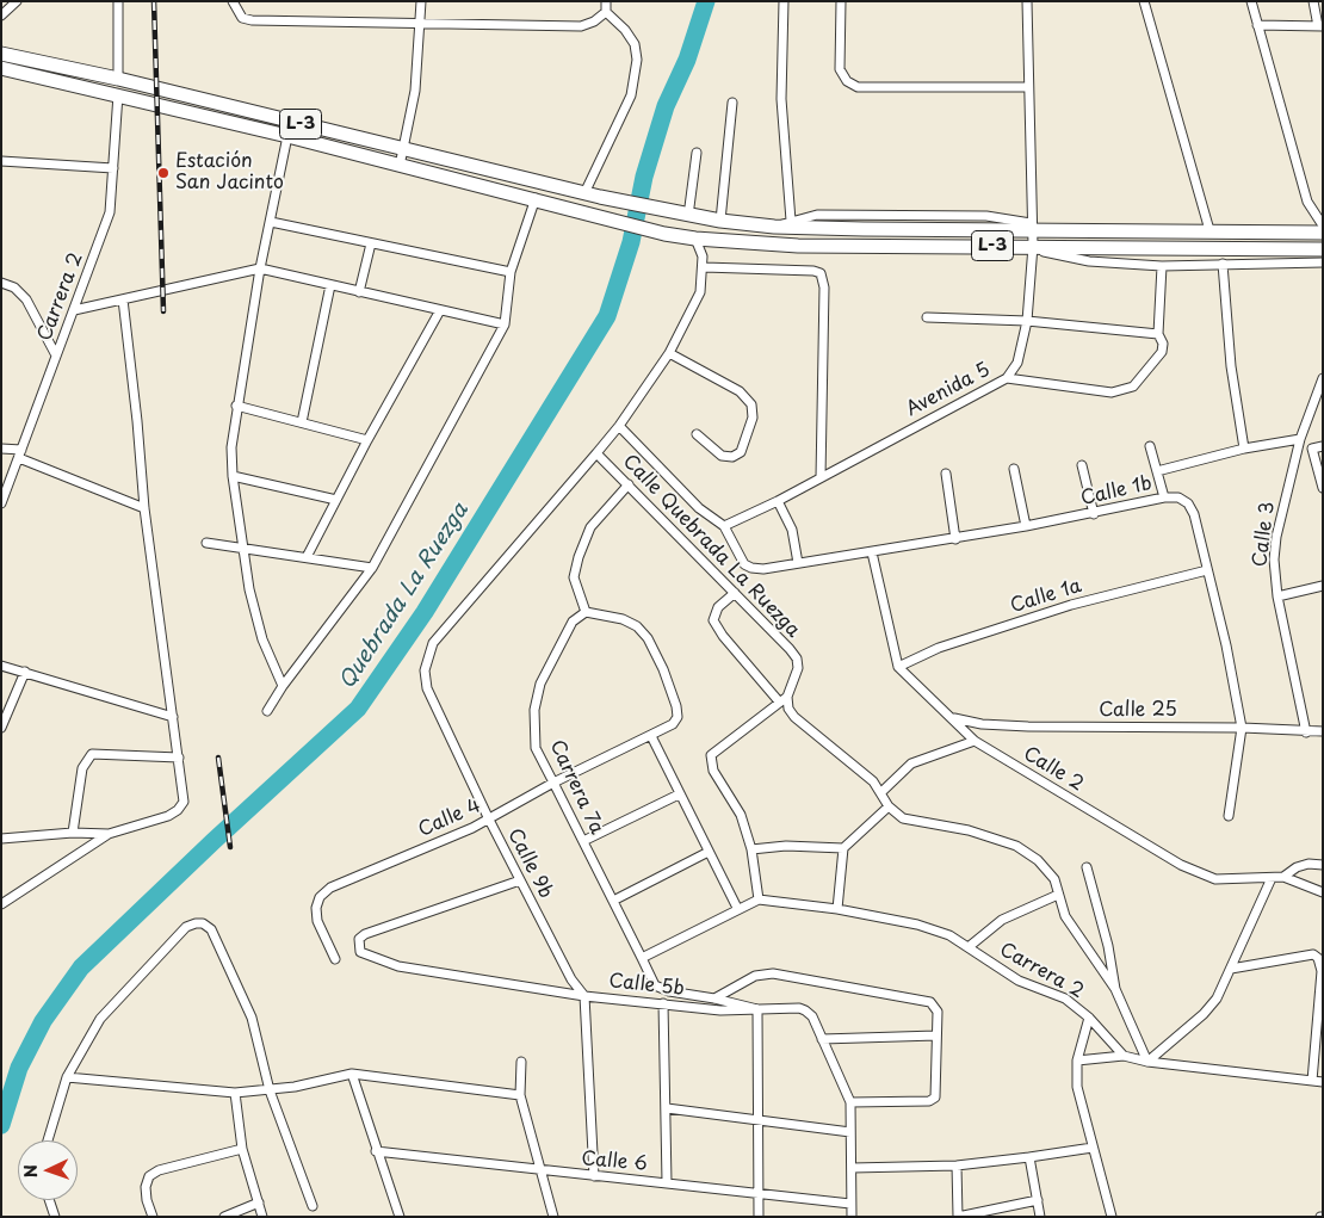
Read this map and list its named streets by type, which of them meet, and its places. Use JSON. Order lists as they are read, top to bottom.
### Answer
{
  "streets": {
    "main road": ["L-3"],
    "street": [
      "Carrera 2",
      "Avenida 5",
      "Calle 1b",
      "Calle 3",
      "Calle Quebrada La Ruezga",
      "Calle 1a",
      "Calle 25",
      "Calle 2",
      "Carrera 7a",
      "Calle 4",
      "Calle 9b",
      "Calle 5b",
      "Calle 6"
    ]
  },
  "crossings": [
    ["L-3", "Carrera 2"],
    ["L-3", "Avenida 5"],
    ["Avenida 5", "Calle 1b"],
    ["Calle 1b", "Calle 1a"],
    ["Calle 1b", "Calle 25"],
    ["Calle 3", "Calle 25"],
    ["Calle Quebrada La Ruezga", "Calle 9b"],
    ["Calle 1a", "Calle 2"],
    ["Calle 25", "Calle 2"],
    ["Carrera 7a", "Calle 4"],
    ["Carrera 7a", "Calle 5b"],
    ["Calle 4", "Calle 9b"],
    ["Calle 9b", "Calle 5b"]
  ],
  "water": ["Quebrada La Ruezga"],
  "places": ["Estación San Jacinto"],
  "north": "left"
}
